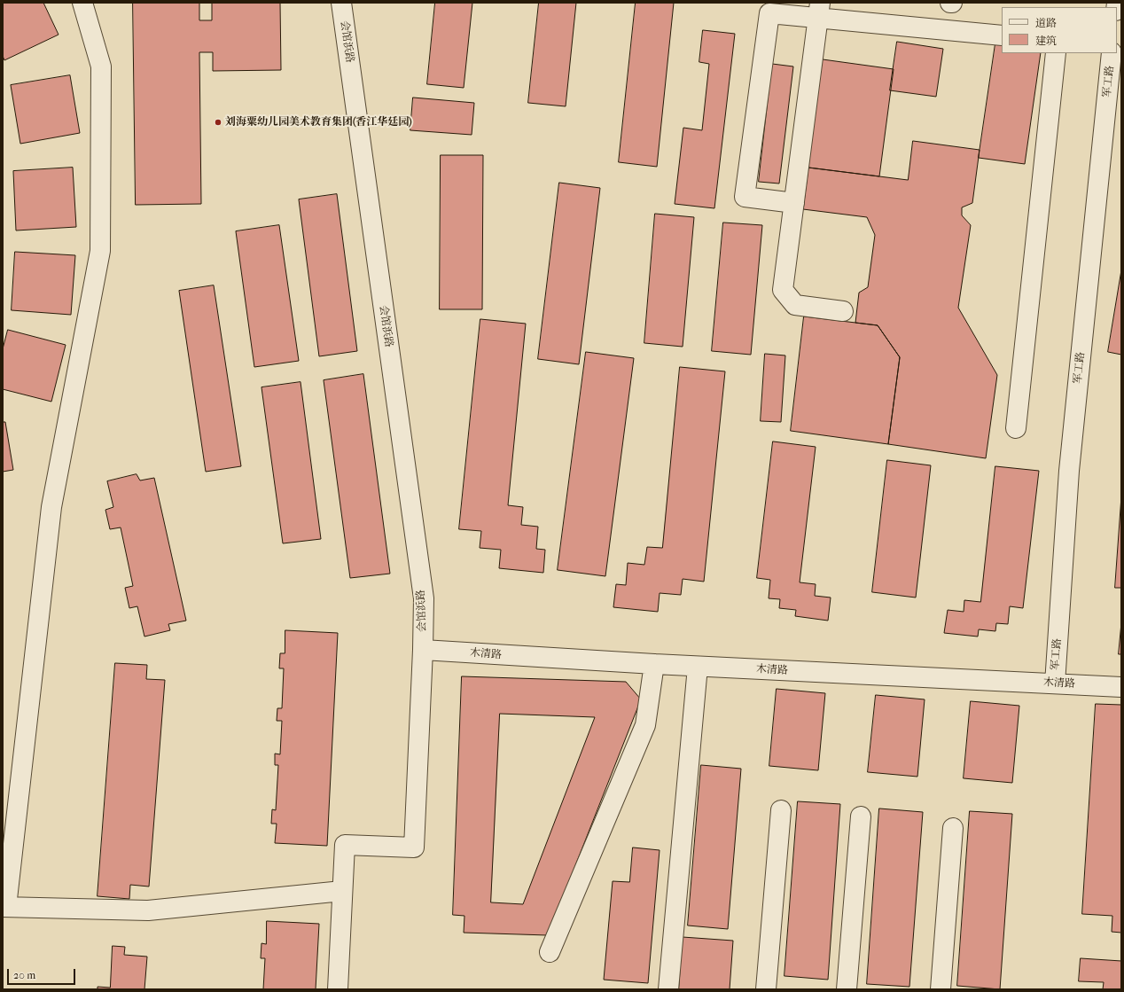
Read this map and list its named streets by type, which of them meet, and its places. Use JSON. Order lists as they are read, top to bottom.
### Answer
{
  "streets": {
    "street": ["会馆浜路", "军工路", "木清路"]
  },
  "crossings": [
    ["会馆浜路", "木清路"],
    ["军工路", "木清路"]
  ],
  "places": ["刘海粟幼儿园美术教育集团(香江华廷园)"],
  "legend": ["道路", "建筑"],
  "scale_bar": "20 m"
}
